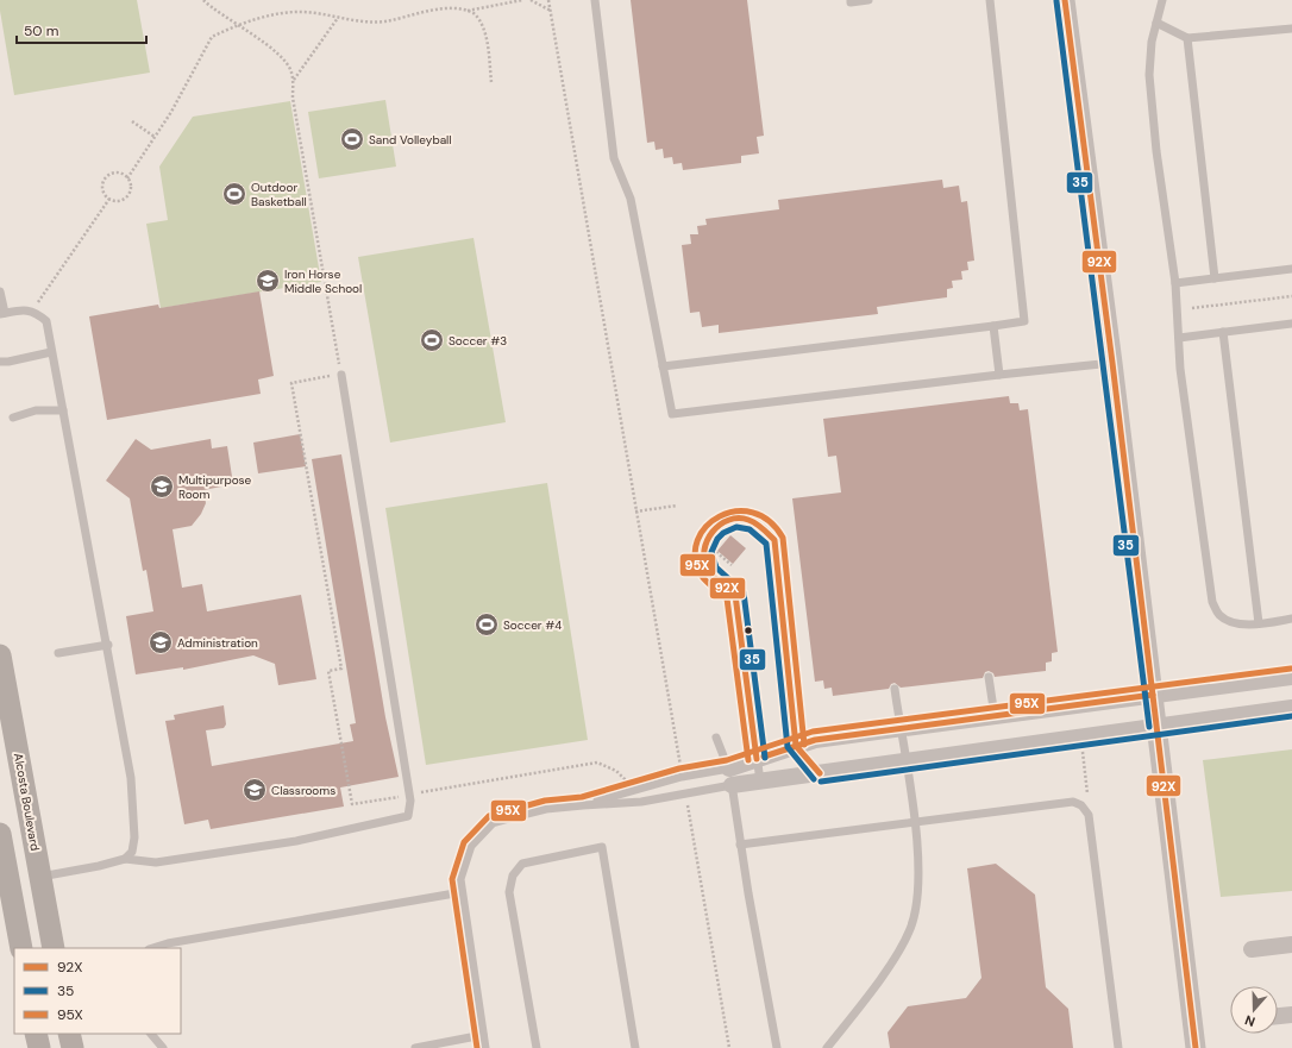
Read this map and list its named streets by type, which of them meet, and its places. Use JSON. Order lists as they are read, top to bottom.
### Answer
{
  "streets": {
    "main road": ["Alcosta Boulevard"]
  },
  "places": {
    "sports": [
      "Sand Volleyball",
      "Outdoor Basketball",
      "Soccer #3",
      "Soccer #4"
    ],
    "school or university": [
      "Iron Horse Middle School",
      "Multipurpose Room",
      "Administration",
      "Classrooms"
    ]
  },
  "lines": ["transit line 92X", "transit line 35", "transit line 95X"],
  "legend": ["92X", "35", "95X"],
  "scale_bar": "50 m",
  "north": "bottom"
}
